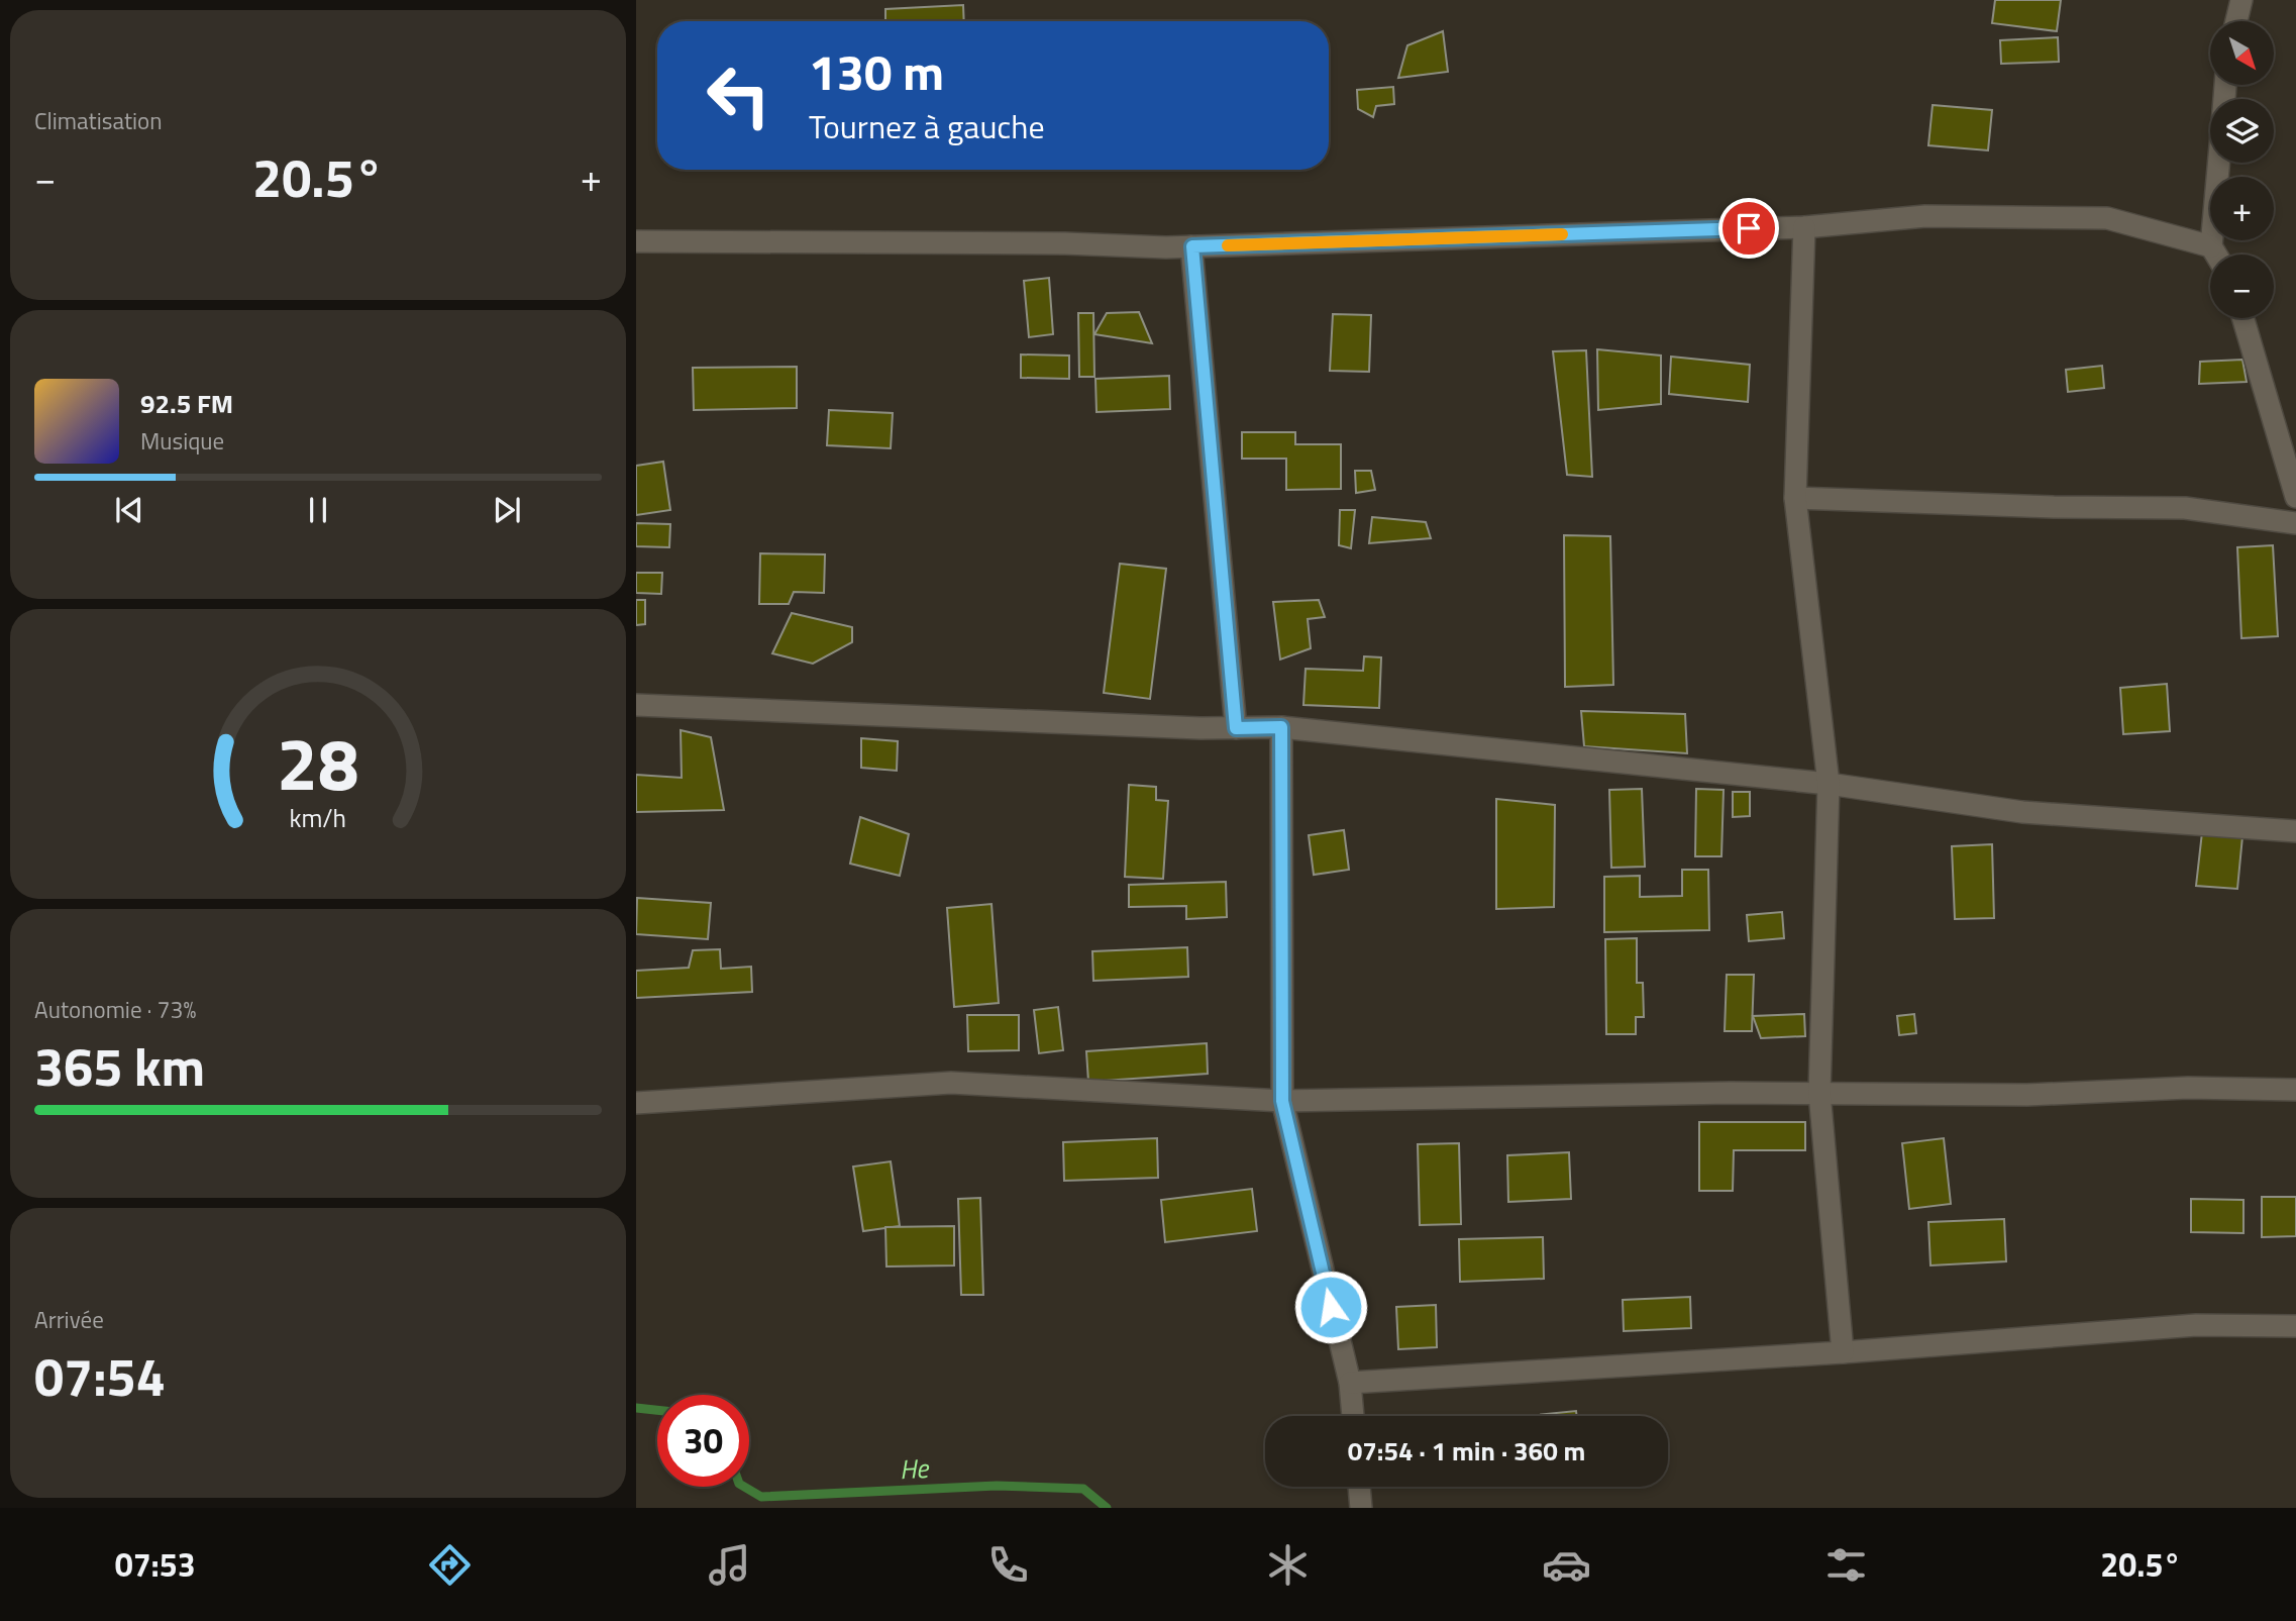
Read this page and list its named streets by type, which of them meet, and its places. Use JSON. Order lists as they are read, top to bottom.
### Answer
{
  "water": ["He"],
  "north": "bottom right",
  "page": {
    "tile": [
      "Climatisation",
      ["Autonomie · 73%", "365 km"],
      ["Arrivée", "07:54"]
    ],
    "map_buttons": ["+", "−"],
    "turn": ["130 m", "Tournez à gauche"],
    "heat": ["−", "20.5°", "+"],
    "song": ["92.5 FM", "Musique"],
    "limit": "30",
    "trip": "07:54 · 1 min · 360 m",
    "tabs": ["07:53", "20.5°"],
    "gauge": ["28", "km/h"]
  }
}
